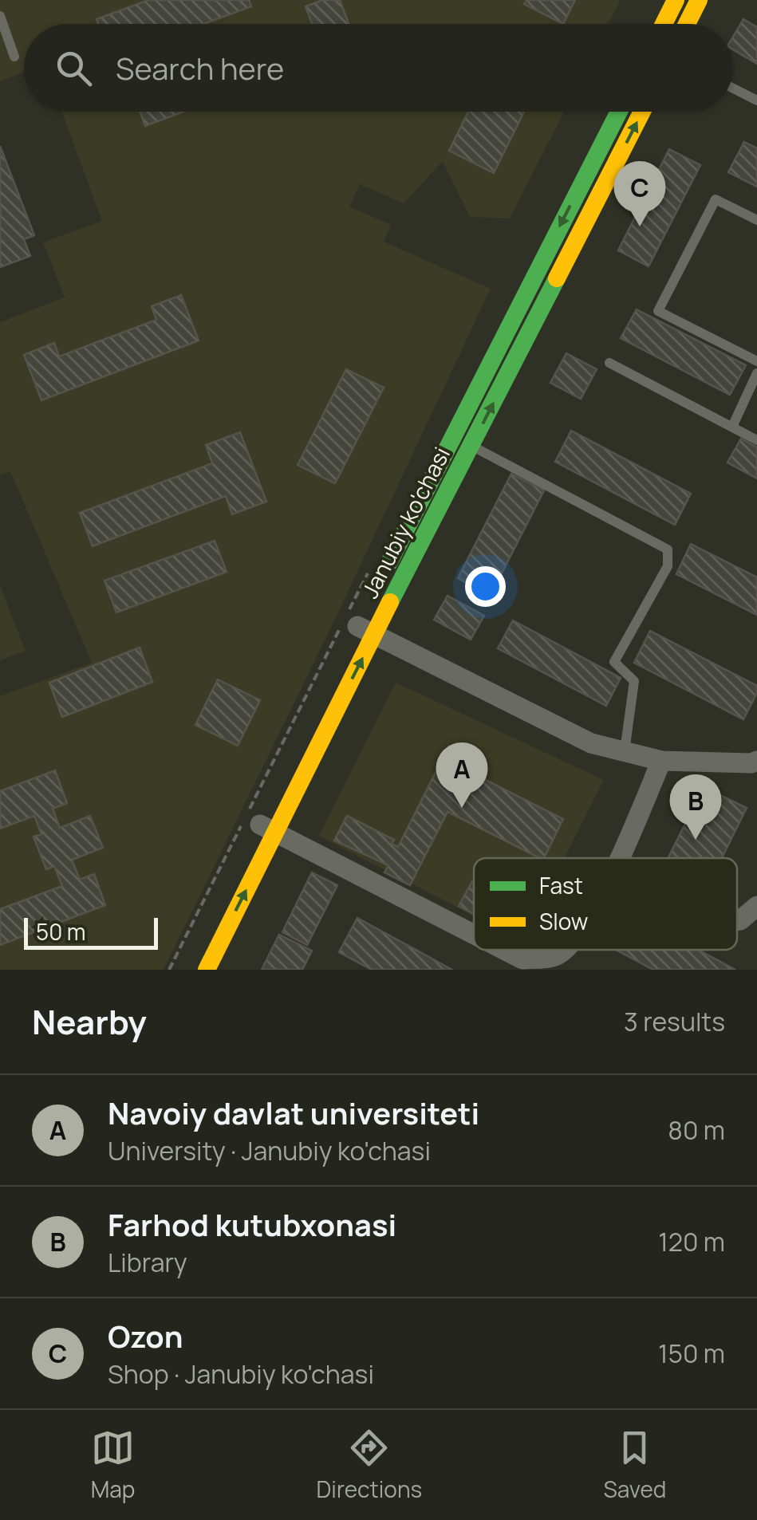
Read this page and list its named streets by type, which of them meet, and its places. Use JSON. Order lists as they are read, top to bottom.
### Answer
{
  "streets": {
    "main road": ["Janubiy ko'chasi"]
  },
  "legend": ["Fast", "Slow"],
  "scale_bar": "50 m",
  "page": {
    "search": "Search here",
    "pins": ["C", "A", "B"],
    "scale": "50 m",
    "heading": ["Nearby", "3 results"],
    "list": [
      {
        "mark": "A",
        "name": "Navoiy davlat universiteti",
        "note": "University · Janubiy ko'chasi",
        "value": "80 m"
      },
      {
        "mark": "B",
        "name": "Farhod kutubxonasi",
        "note": "Library",
        "value": "120 m"
      },
      {
        "mark": "C",
        "name": "Ozon",
        "note": "Shop · Janubiy ko'chasi",
        "value": "150 m"
      }
    ],
    "nav": ["Map", "Directions", "Saved"]
  }
}
